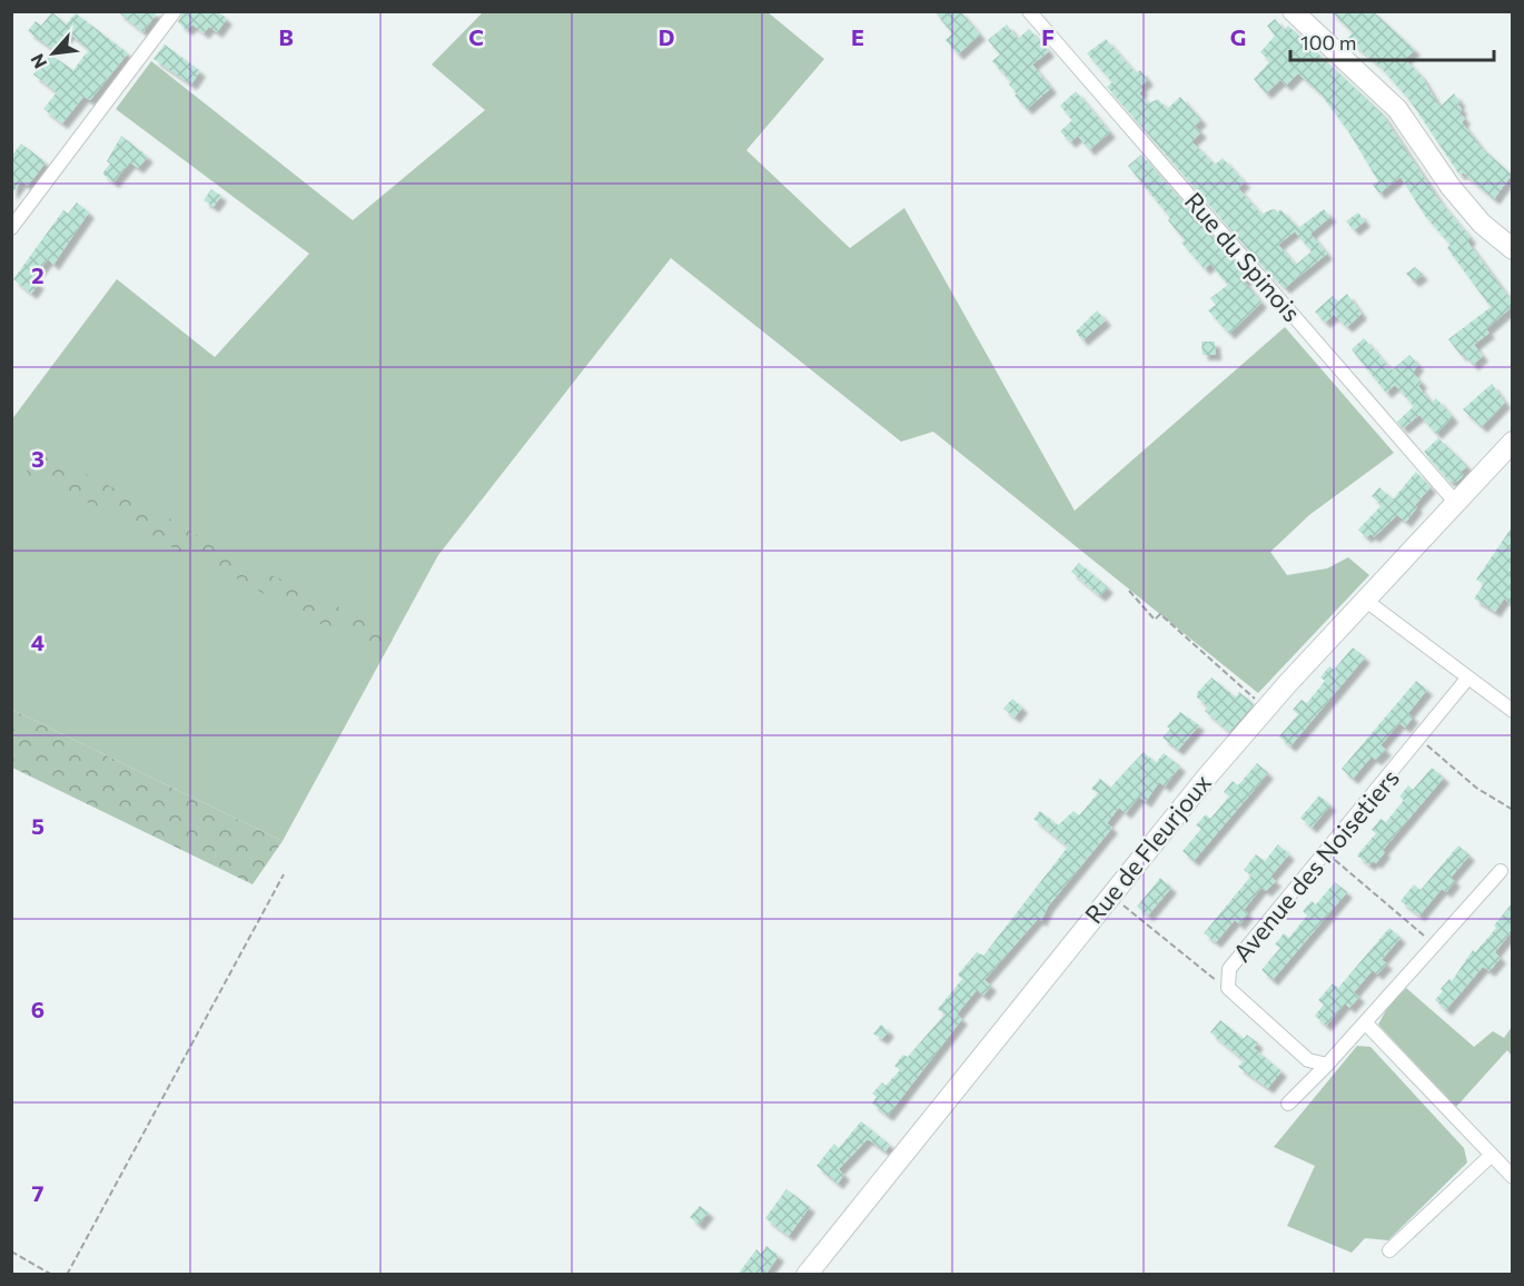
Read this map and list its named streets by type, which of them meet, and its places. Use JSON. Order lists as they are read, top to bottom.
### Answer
{
  "streets": {
    "street": ["Rue du Spinois", "Rue de Fleurjoux", "Avenue des Noisetiers"]
  },
  "crossings": [
    ["Rue du Spinois", "Rue de Fleurjoux"]
  ],
  "scale_bar": "100 m",
  "north": "bottom left",
  "grid": {
    "columns": [
      "B",
      "C",
      "D",
      "E",
      "F",
      "G"
    ],
    "rows": [
      "2",
      "3",
      "4",
      "5",
      "6",
      "7"
    ]
  }
}
